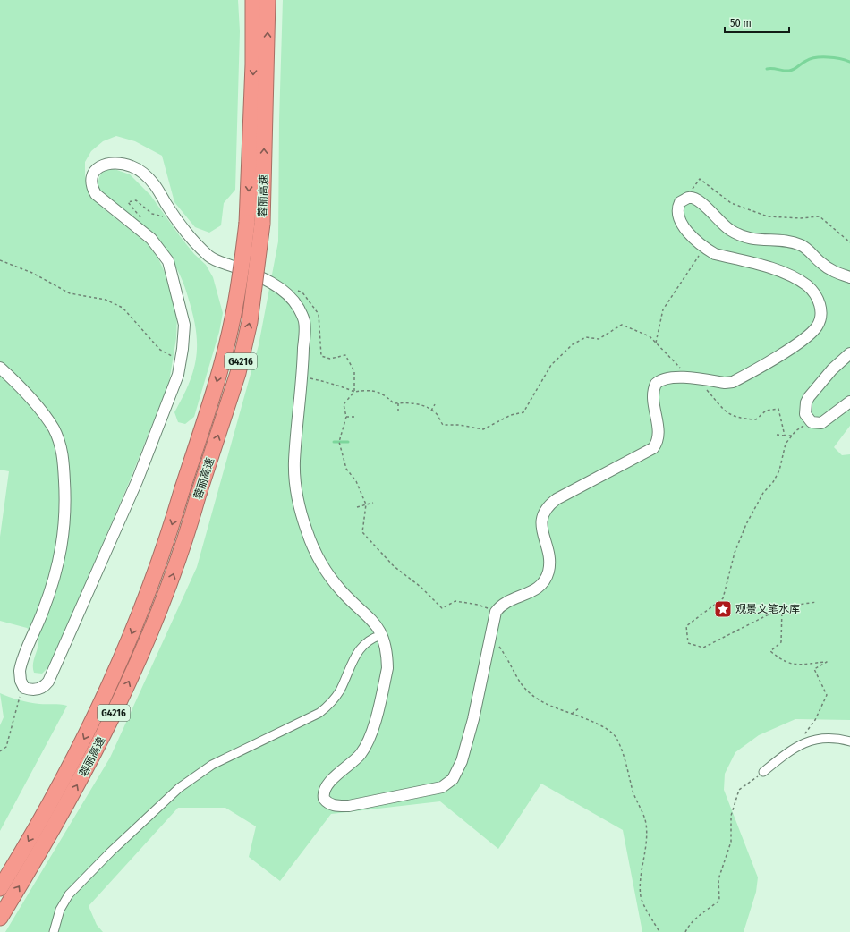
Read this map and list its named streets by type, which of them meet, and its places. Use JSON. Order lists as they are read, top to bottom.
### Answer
{
  "streets": {
    "highway": ["蓉丽高速", "G4216"]
  },
  "places": {
    "place": ["观景文笔水库"]
  },
  "scale_bar": "50 m"
}
